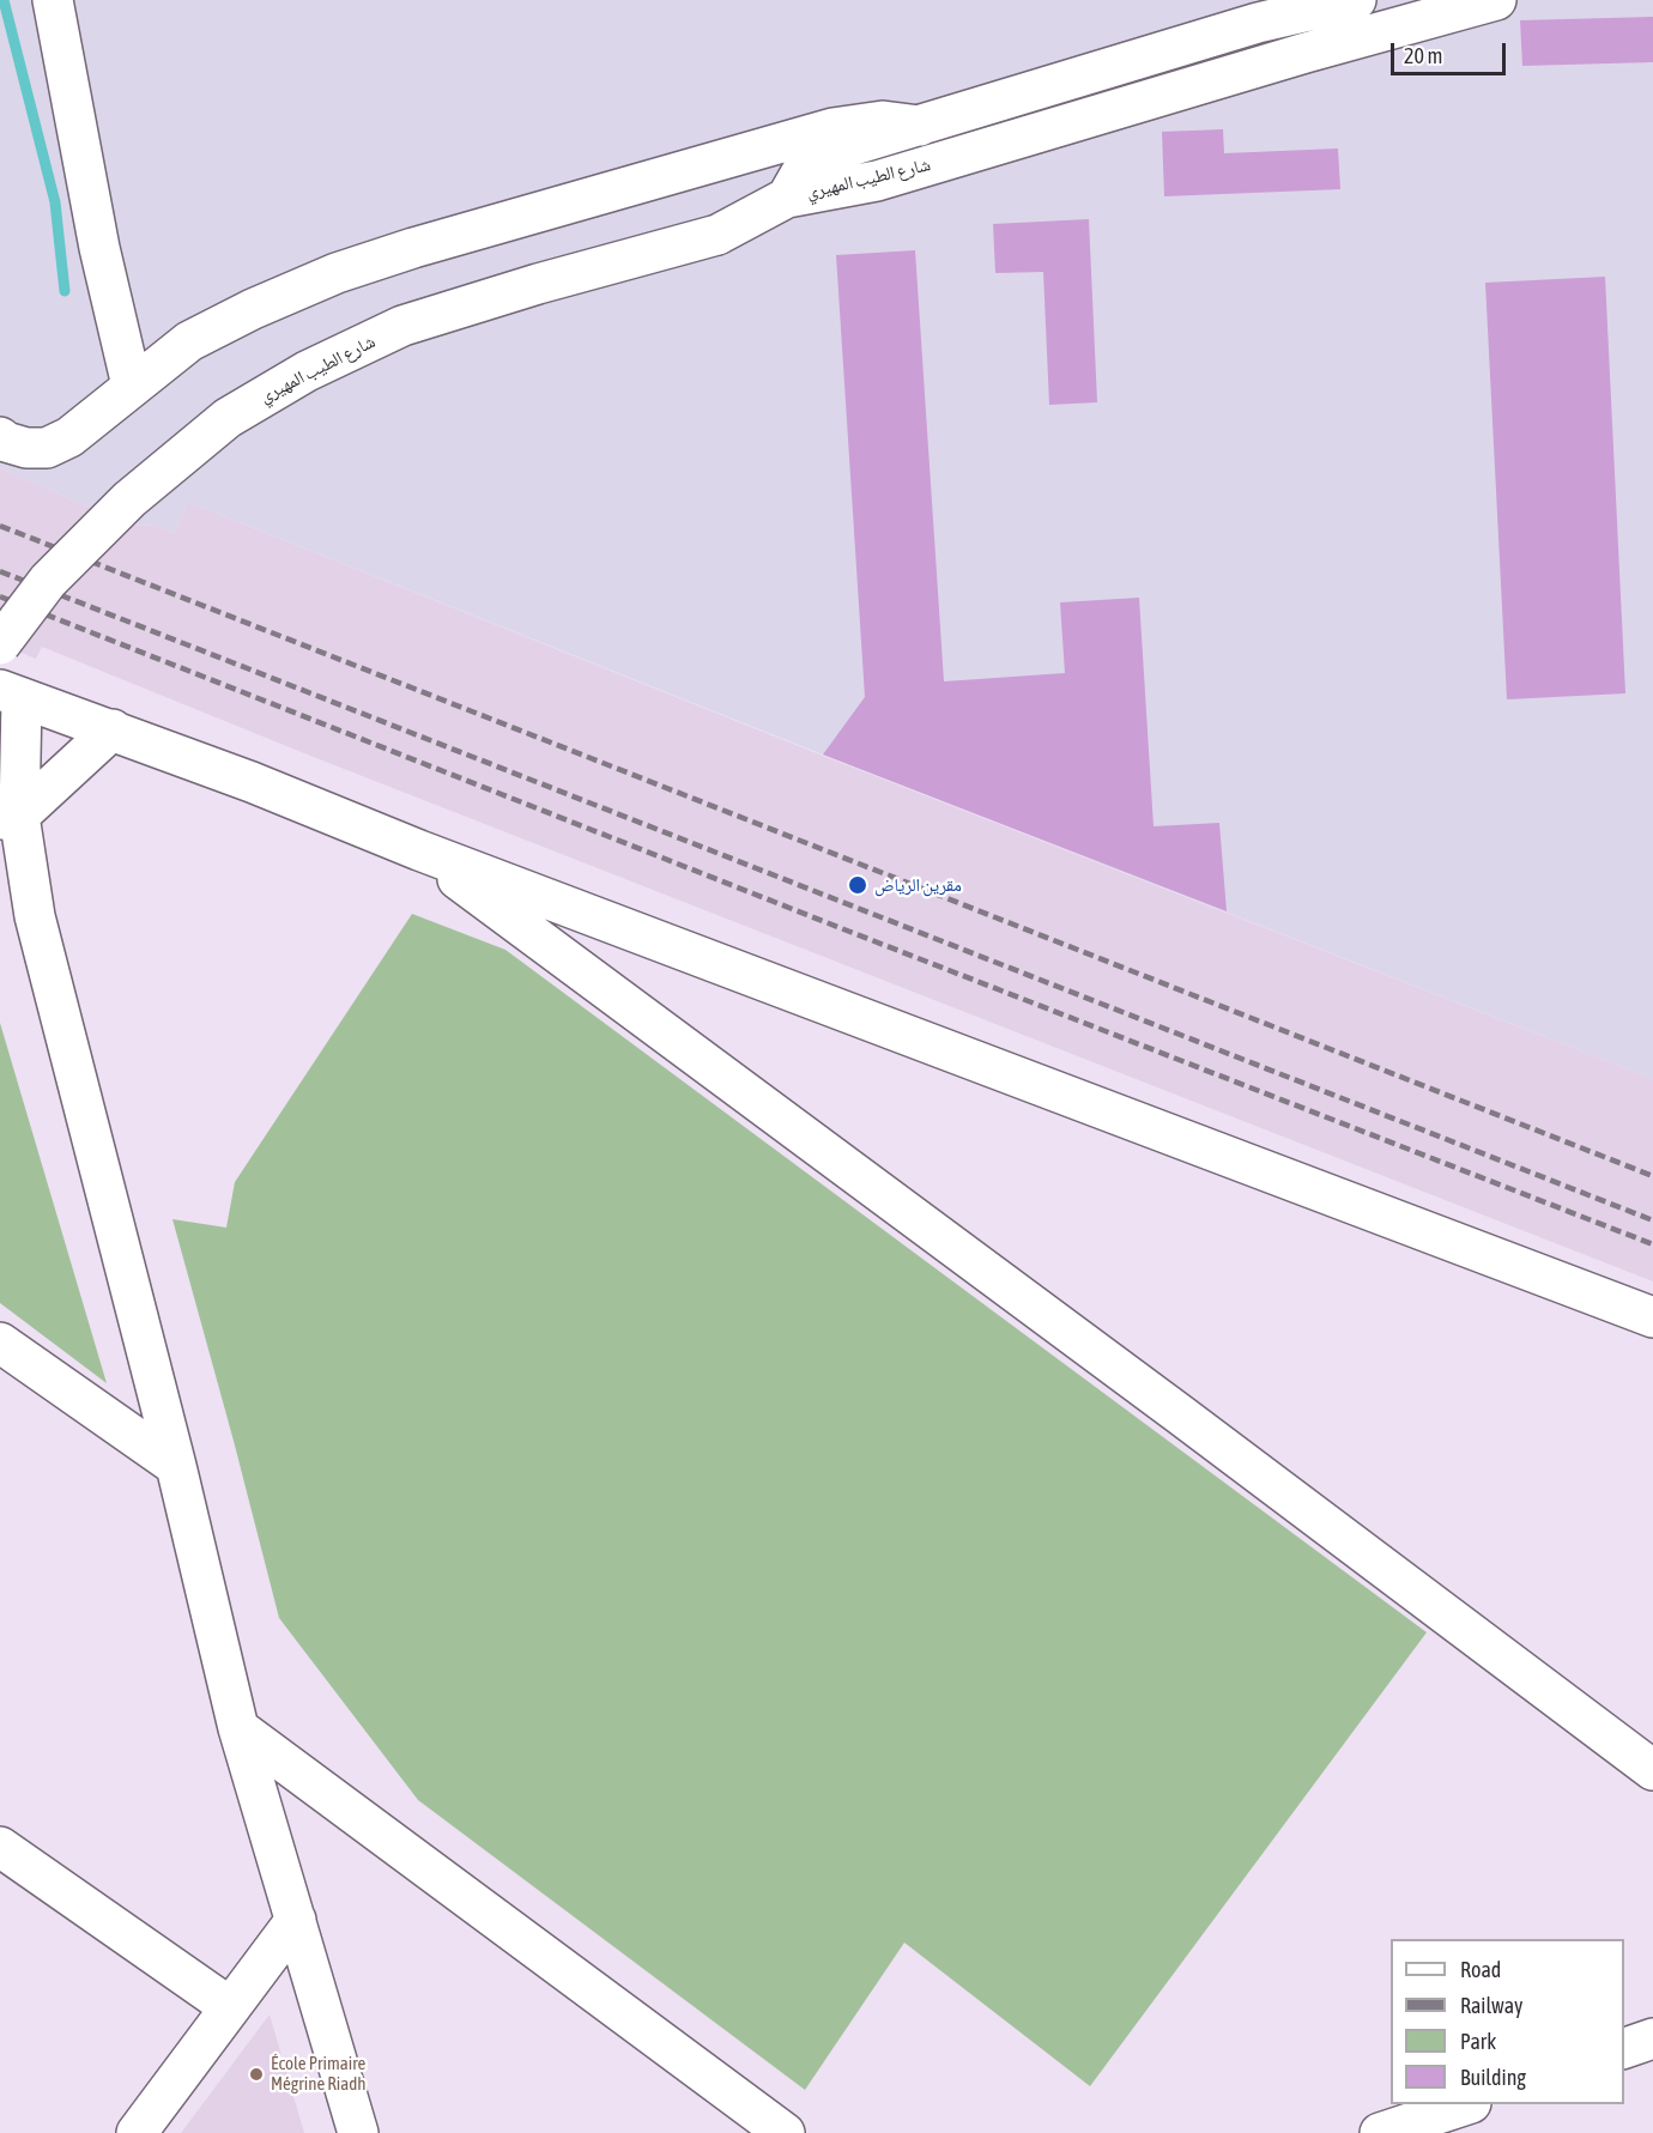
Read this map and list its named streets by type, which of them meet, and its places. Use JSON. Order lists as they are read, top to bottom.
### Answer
{
  "streets": {
    "street": ["شارع الطيب المهيري"]
  },
  "places": ["مقرين الرياض", "École Primaire Mégrine Riadh"],
  "legend": [
    "Road",
    "Railway",
    "Park",
    "Building"
  ],
  "scale_bar": "20 m"
}
